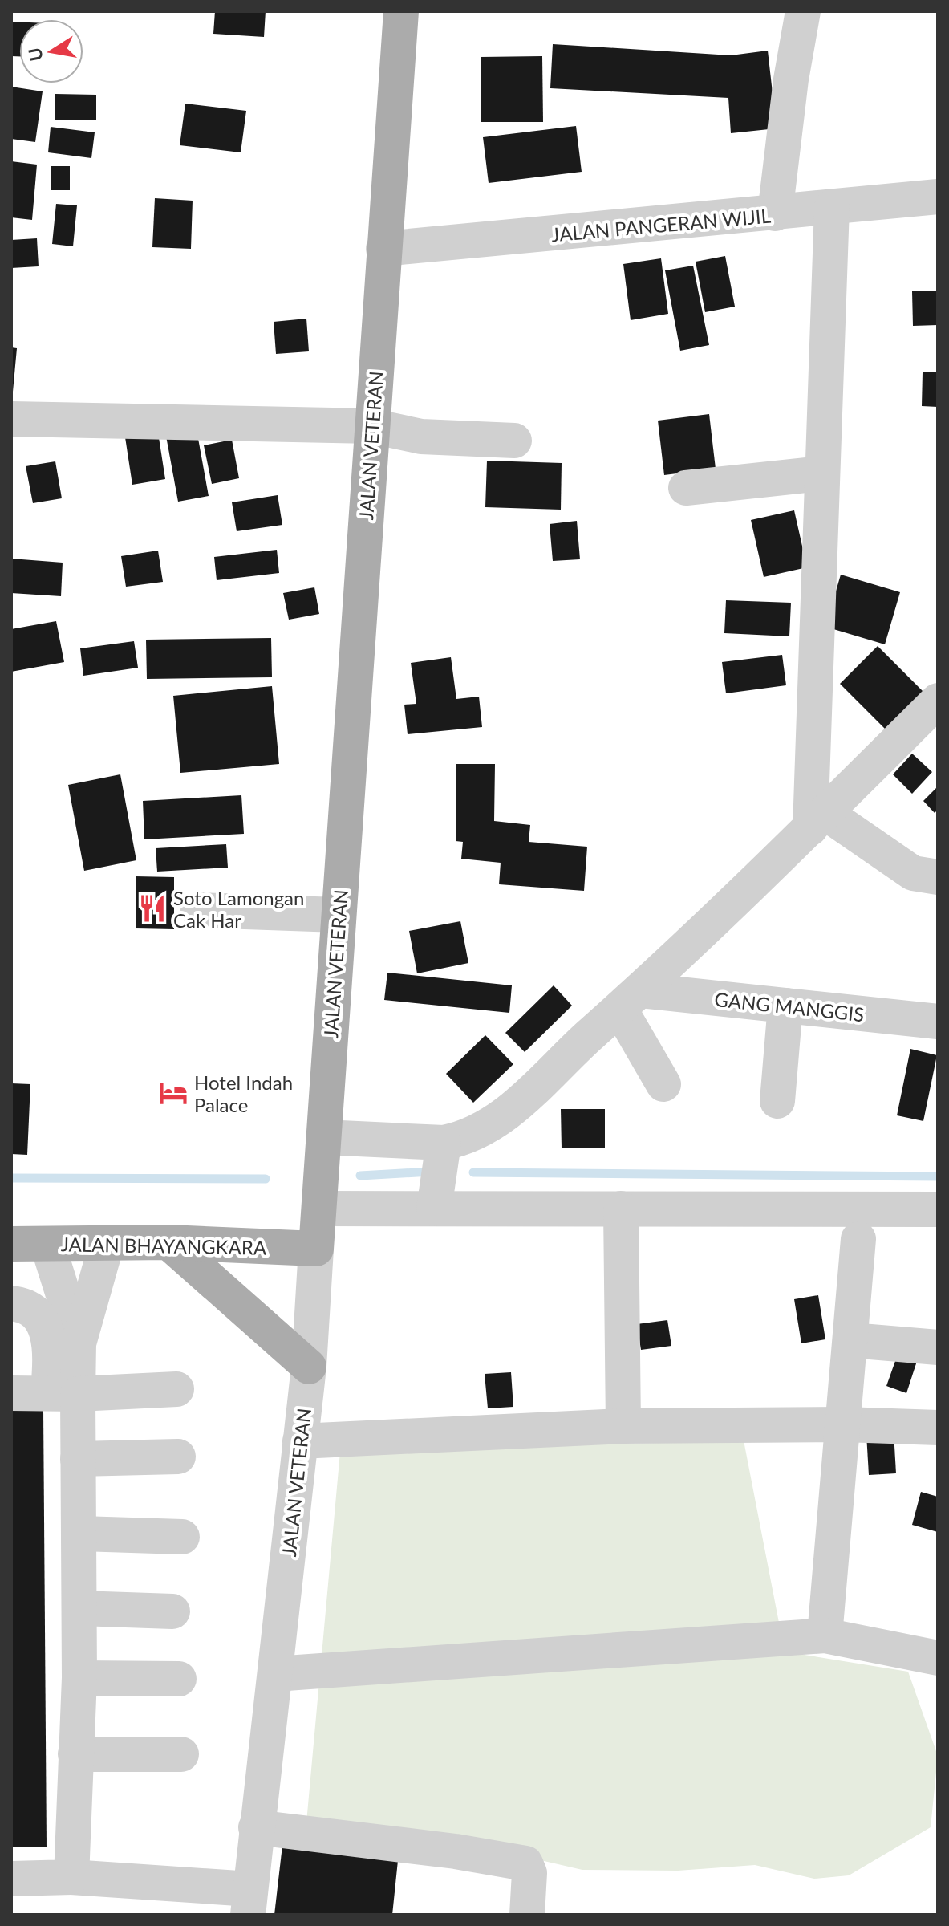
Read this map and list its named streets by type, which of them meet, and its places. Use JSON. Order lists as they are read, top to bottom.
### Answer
{
  "streets": {
    "main road": ["JALAN VETERAN", "JALAN BHAYANGKARA"],
    "street": ["JALAN PANGERAN WIJIL", "GANG MANGGIS"]
  },
  "crossings": [
    ["JALAN PANGERAN WIJIL", "JALAN VETERAN"],
    ["JALAN VETERAN", "JALAN BHAYANGKARA"]
  ],
  "places": {
    "restaurant": ["Soto Lamongan Cak Har"],
    "hotel": ["Hotel Indah Palace"]
  },
  "north": "left"
}
